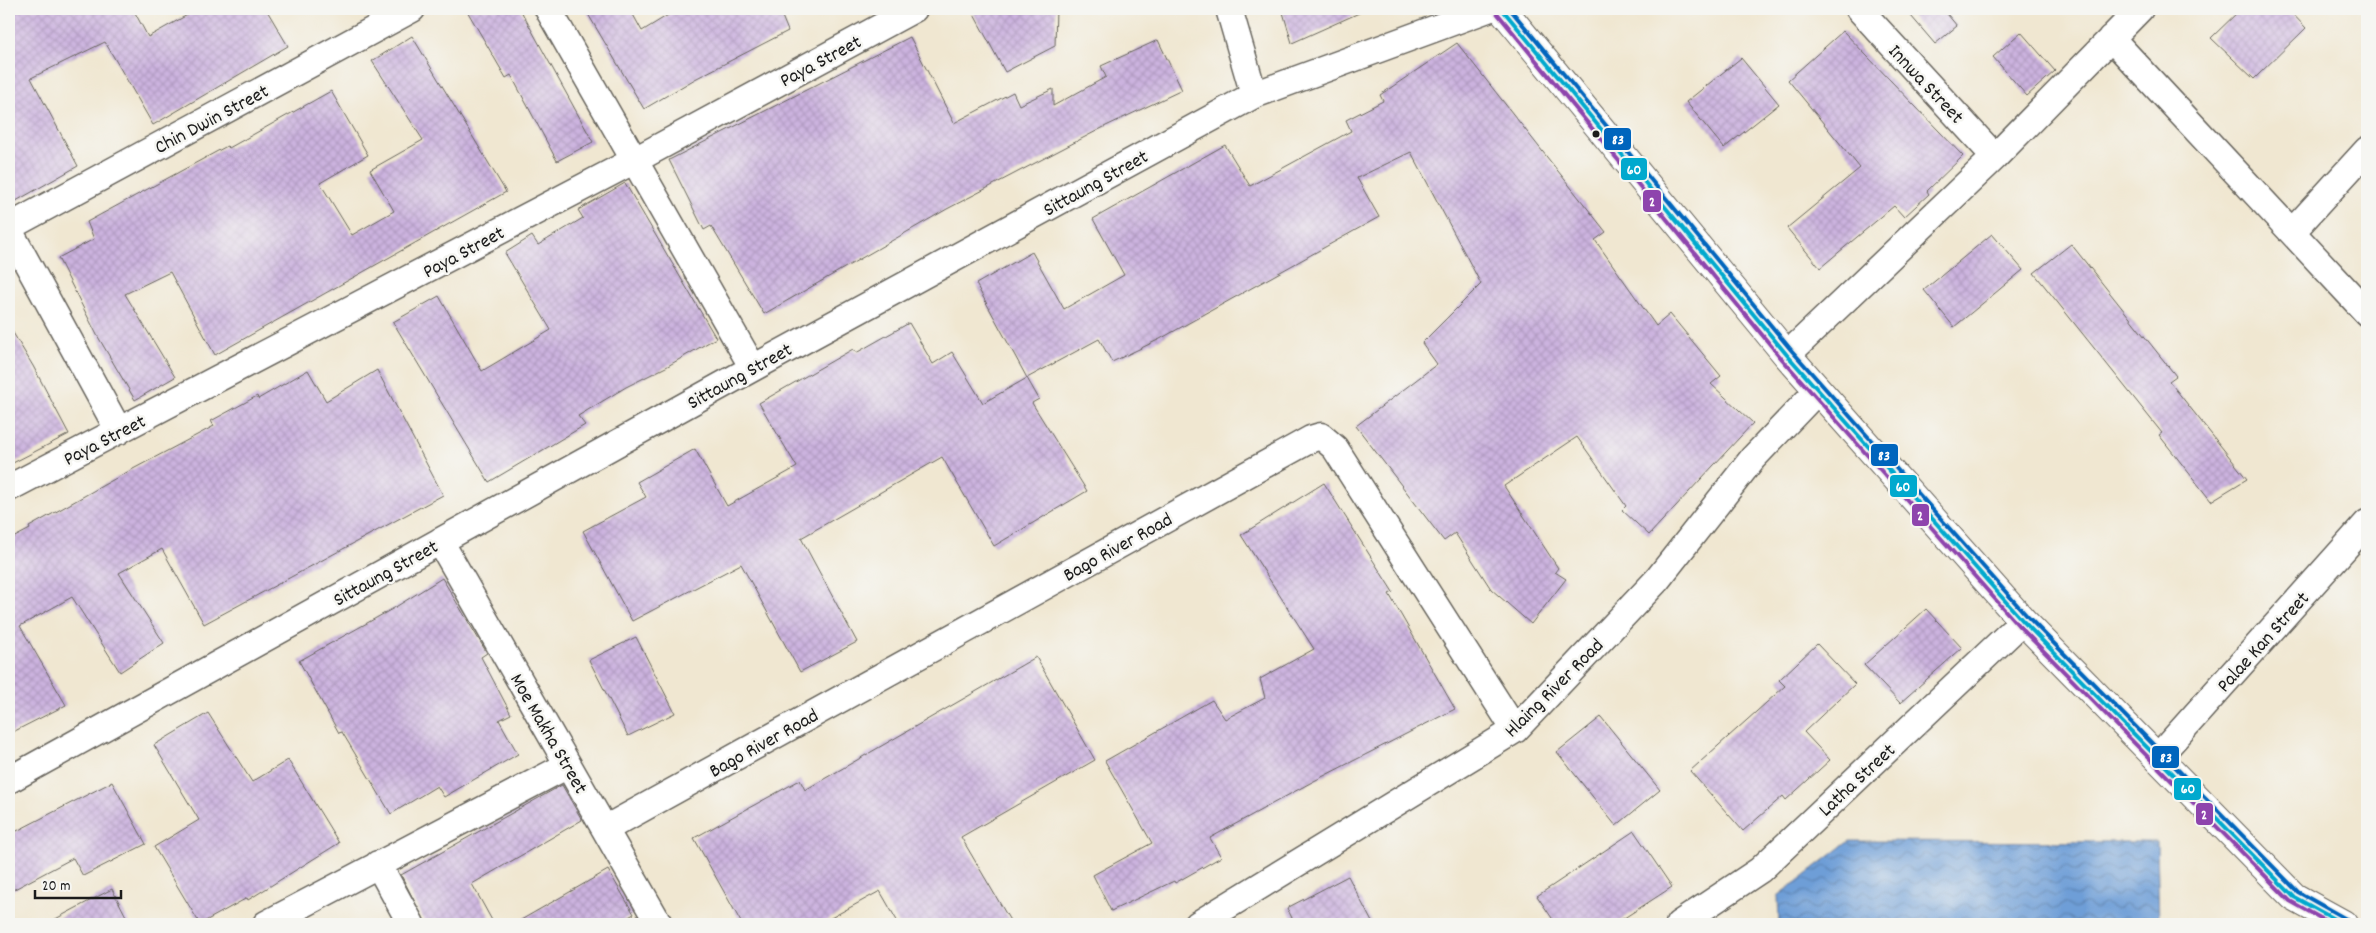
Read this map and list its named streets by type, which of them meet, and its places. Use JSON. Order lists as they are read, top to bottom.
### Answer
{
  "streets": {
    "street": [
      "Paya Street",
      "Innwa Street",
      "Chin Dwin Street",
      "Sittaung Street",
      "Bago River Road",
      "Palae Kan Street",
      "Hlaing River Road",
      "Moe Makha Street",
      "Latha Street"
    ]
  },
  "crossings": [
    ["Sittaung Street", "Moe Makha Street"],
    ["Bago River Road", "Hlaing River Road"],
    ["Bago River Road", "Moe Makha Street"]
  ],
  "lines": ["transit line 60", "transit line 83", "transit line 2"],
  "scale_bar": "20 m"
}
